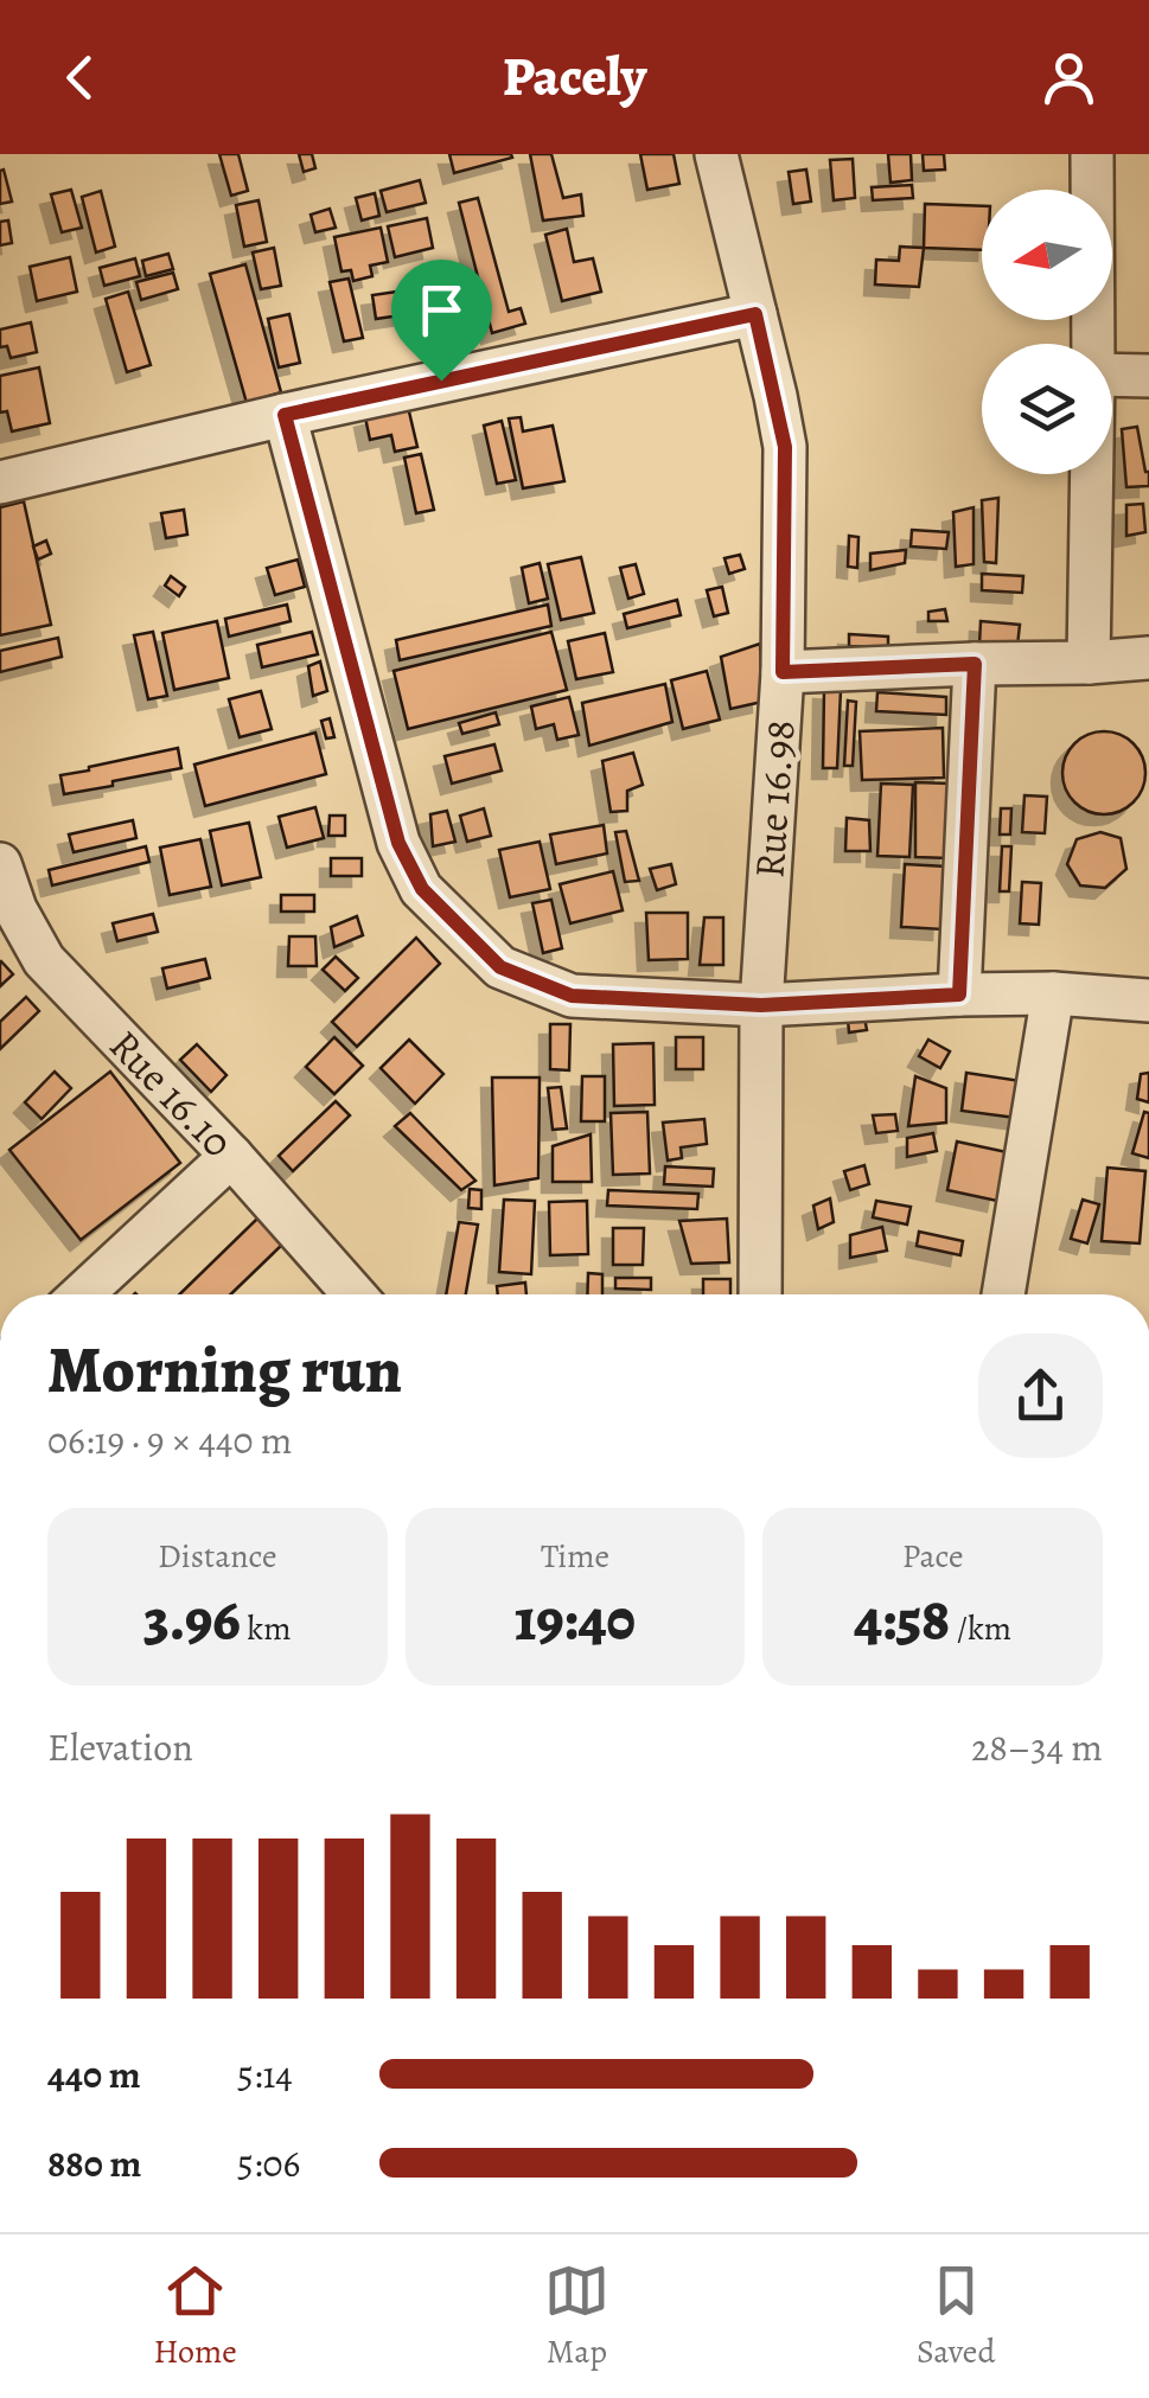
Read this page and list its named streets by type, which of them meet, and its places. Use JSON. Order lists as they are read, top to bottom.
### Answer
{
  "streets": {
    "street": ["Rue 16.98", "Rue 16.10"]
  },
  "north": "left",
  "page": {
    "header": "Pacely",
    "heading": ["Morning run", "06:19 · 9 × 440 m"],
    "stats": [
      ["Distance", "3.96 km"],
      ["Time", "19:40"],
      ["Pace", "4:58 /km"]
    ],
    "chart": ["Elevation", "28–34 m"],
    "list": [
      {
        "name": "440 m",
        "note": "5:14"
      },
      {
        "name": "880 m",
        "note": "5:06"
      }
    ],
    "tabs": ["Home", "Map", "Saved"]
  }
}
